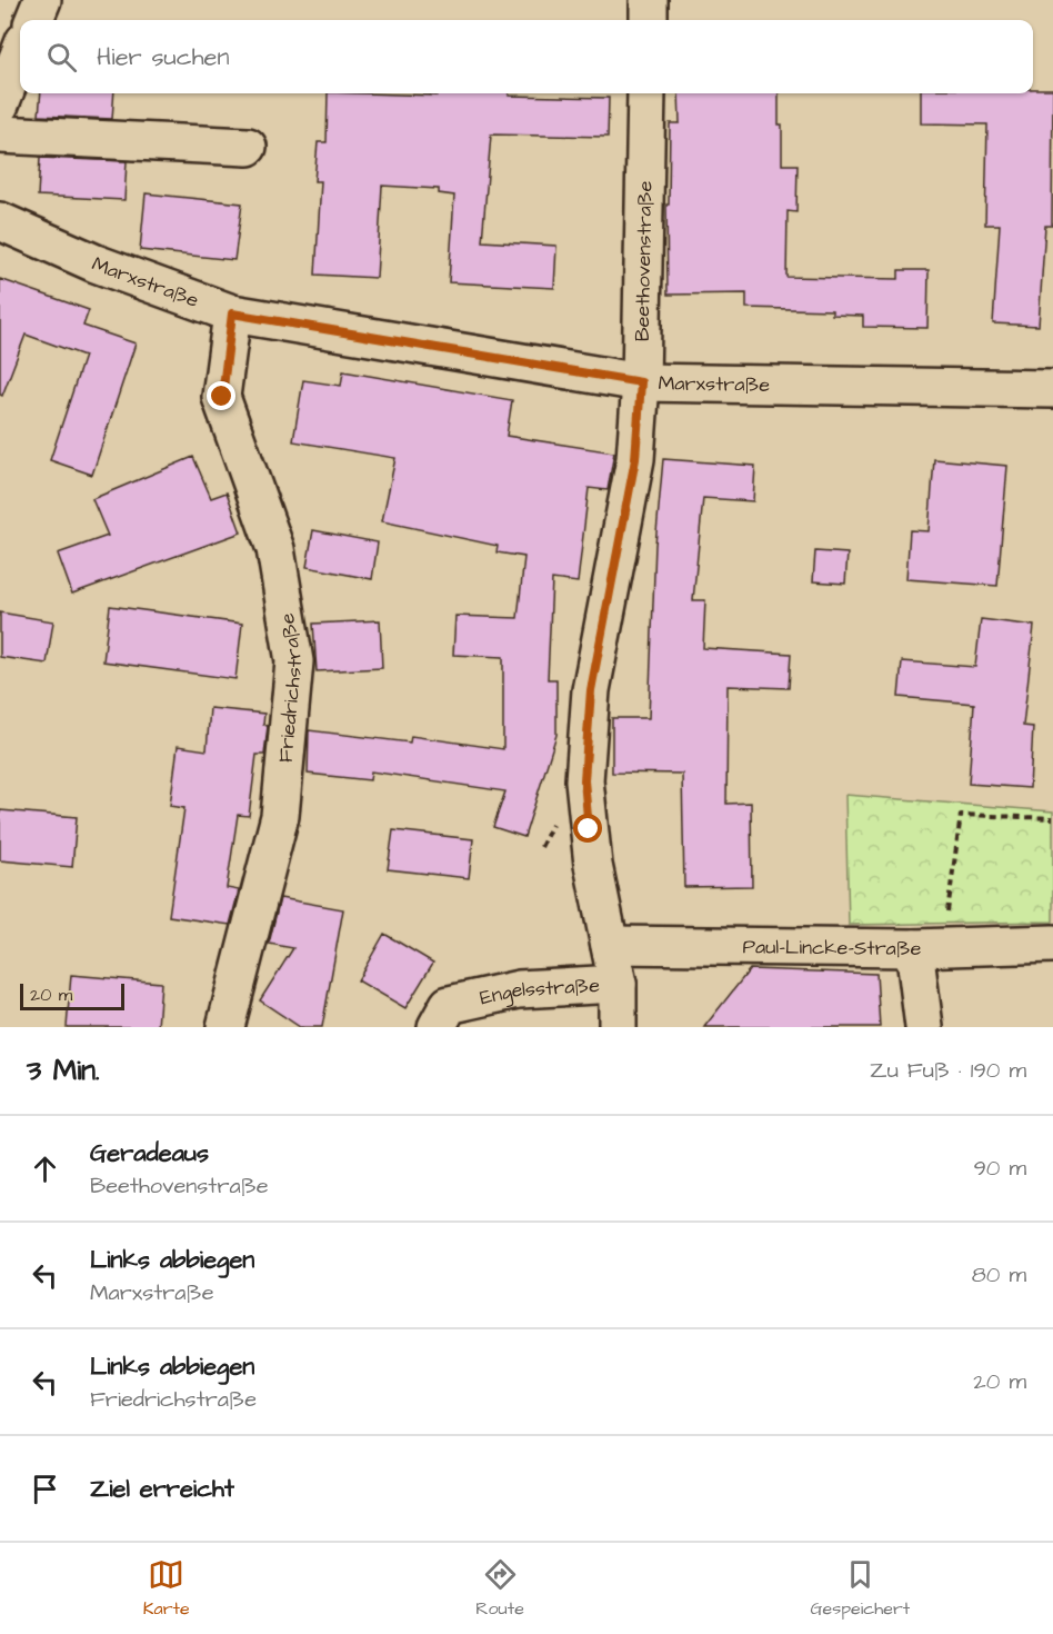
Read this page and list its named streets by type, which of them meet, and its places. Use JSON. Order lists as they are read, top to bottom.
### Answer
{
  "streets": {
    "street": [
      "Beethovenstraße",
      "Marxstraße",
      "Friedrichstraße",
      "Paul-Lincke-Straße",
      "Engelsstraße"
    ]
  },
  "crossings": [
    ["Beethovenstraße", "Marxstraße"],
    ["Beethovenstraße", "Paul-Lincke-Straße"],
    ["Beethovenstraße", "Engelsstraße"],
    ["Marxstraße", "Friedrichstraße"]
  ],
  "scale_bar": "20 m",
  "page": {
    "search": "Hier suchen",
    "scale": "20 m",
    "heading": ["3 Min.", "Zu Fuß · 190 m"],
    "list": [
      ["Geradeaus", "Beethovenstraße", "90 m"],
      ["Links abbiegen", "Marxstraße", "80 m"],
      ["Links abbiegen", "Friedrichstraße", "20 m"],
      "Ziel erreicht"
    ],
    "nav": ["Karte", "Route", "Gespeichert"]
  }
}
